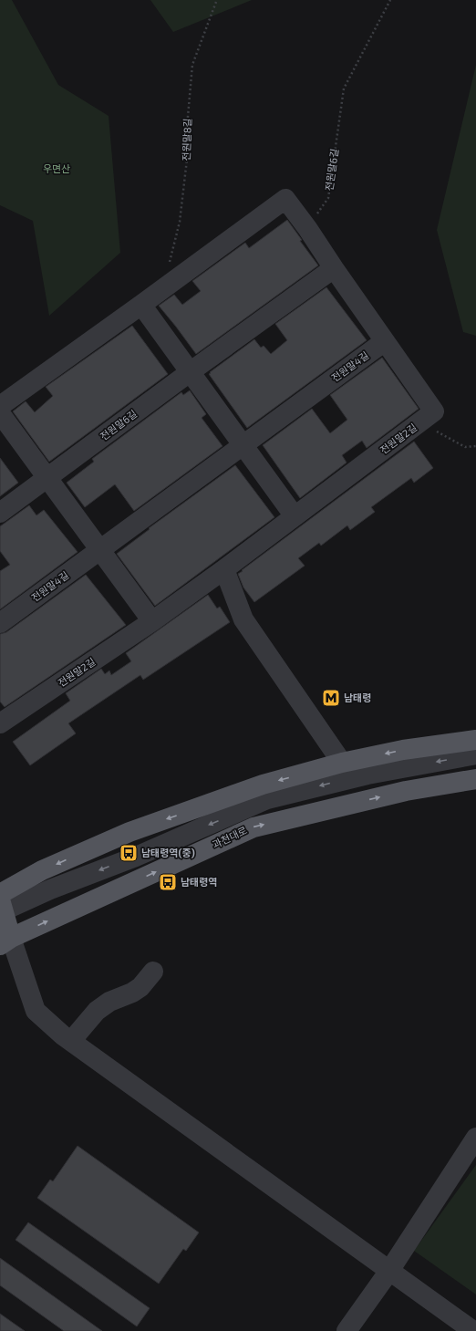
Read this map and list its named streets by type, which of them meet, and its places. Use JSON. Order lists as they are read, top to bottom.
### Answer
{
  "streets": {
    "main road": ["과천대로"],
    "street": ["전원말6길", "전원말4길", "전원말2길"],
    "path": ["전원말8길"]
  },
  "crossings": [
    ["전원말4길", "전원말2길"]
  ],
  "parks": ["우면산"],
  "places": {
    "metro station": ["남태령"],
    "bus stop": ["남태령역(중)", "남태령역"]
  }
}
